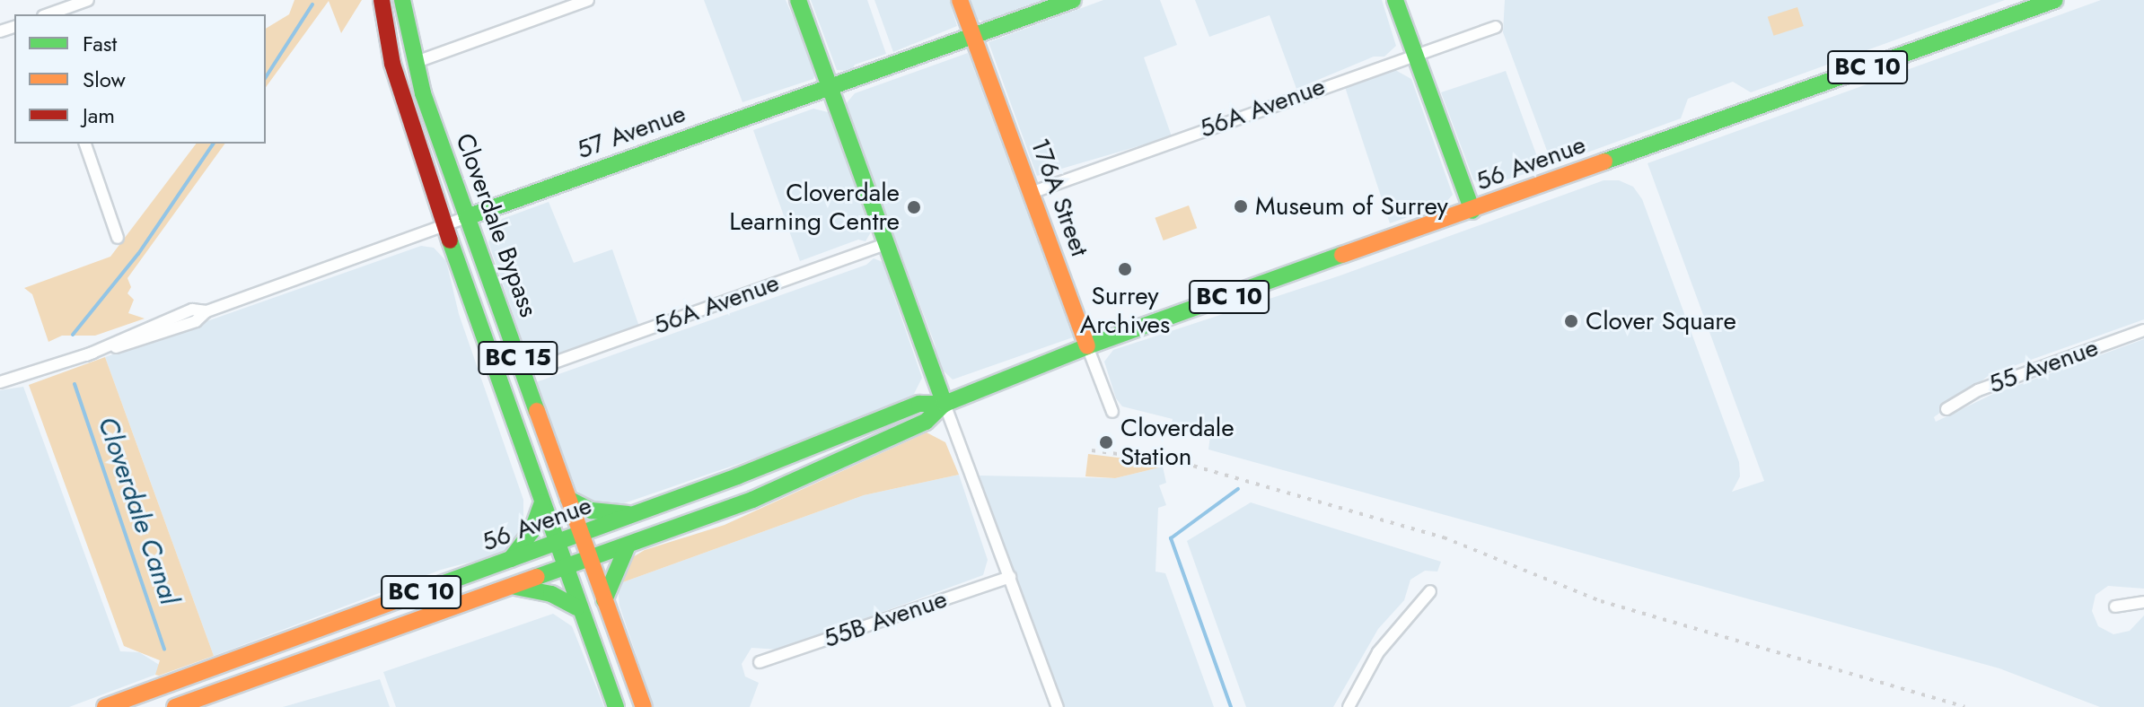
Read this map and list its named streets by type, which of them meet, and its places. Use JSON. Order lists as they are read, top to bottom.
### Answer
{
  "streets": {
    "main road": [
      "BC 10",
      "57 Avenue",
      "56 Avenue",
      "176A Street",
      "Cloverdale Bypass",
      "BC 15"
    ],
    "street": ["56A Avenue", "55 Avenue", "55B Avenue"]
  },
  "crossings": [
    ["56A Avenue", "176A Street"],
    ["57 Avenue", "176A Street"],
    ["57 Avenue", "Cloverdale Bypass"],
    ["56 Avenue", "176A Street"],
    ["56 Avenue", "Cloverdale Bypass"]
  ],
  "water": ["Cloverdale Canal"],
  "places": [
    "Museum of Surrey",
    "Cloverdale Learning Centre",
    "Surrey Archives",
    "Clover Square",
    "Cloverdale Station"
  ],
  "legend": ["Fast", "Slow", "Jam"]
}
